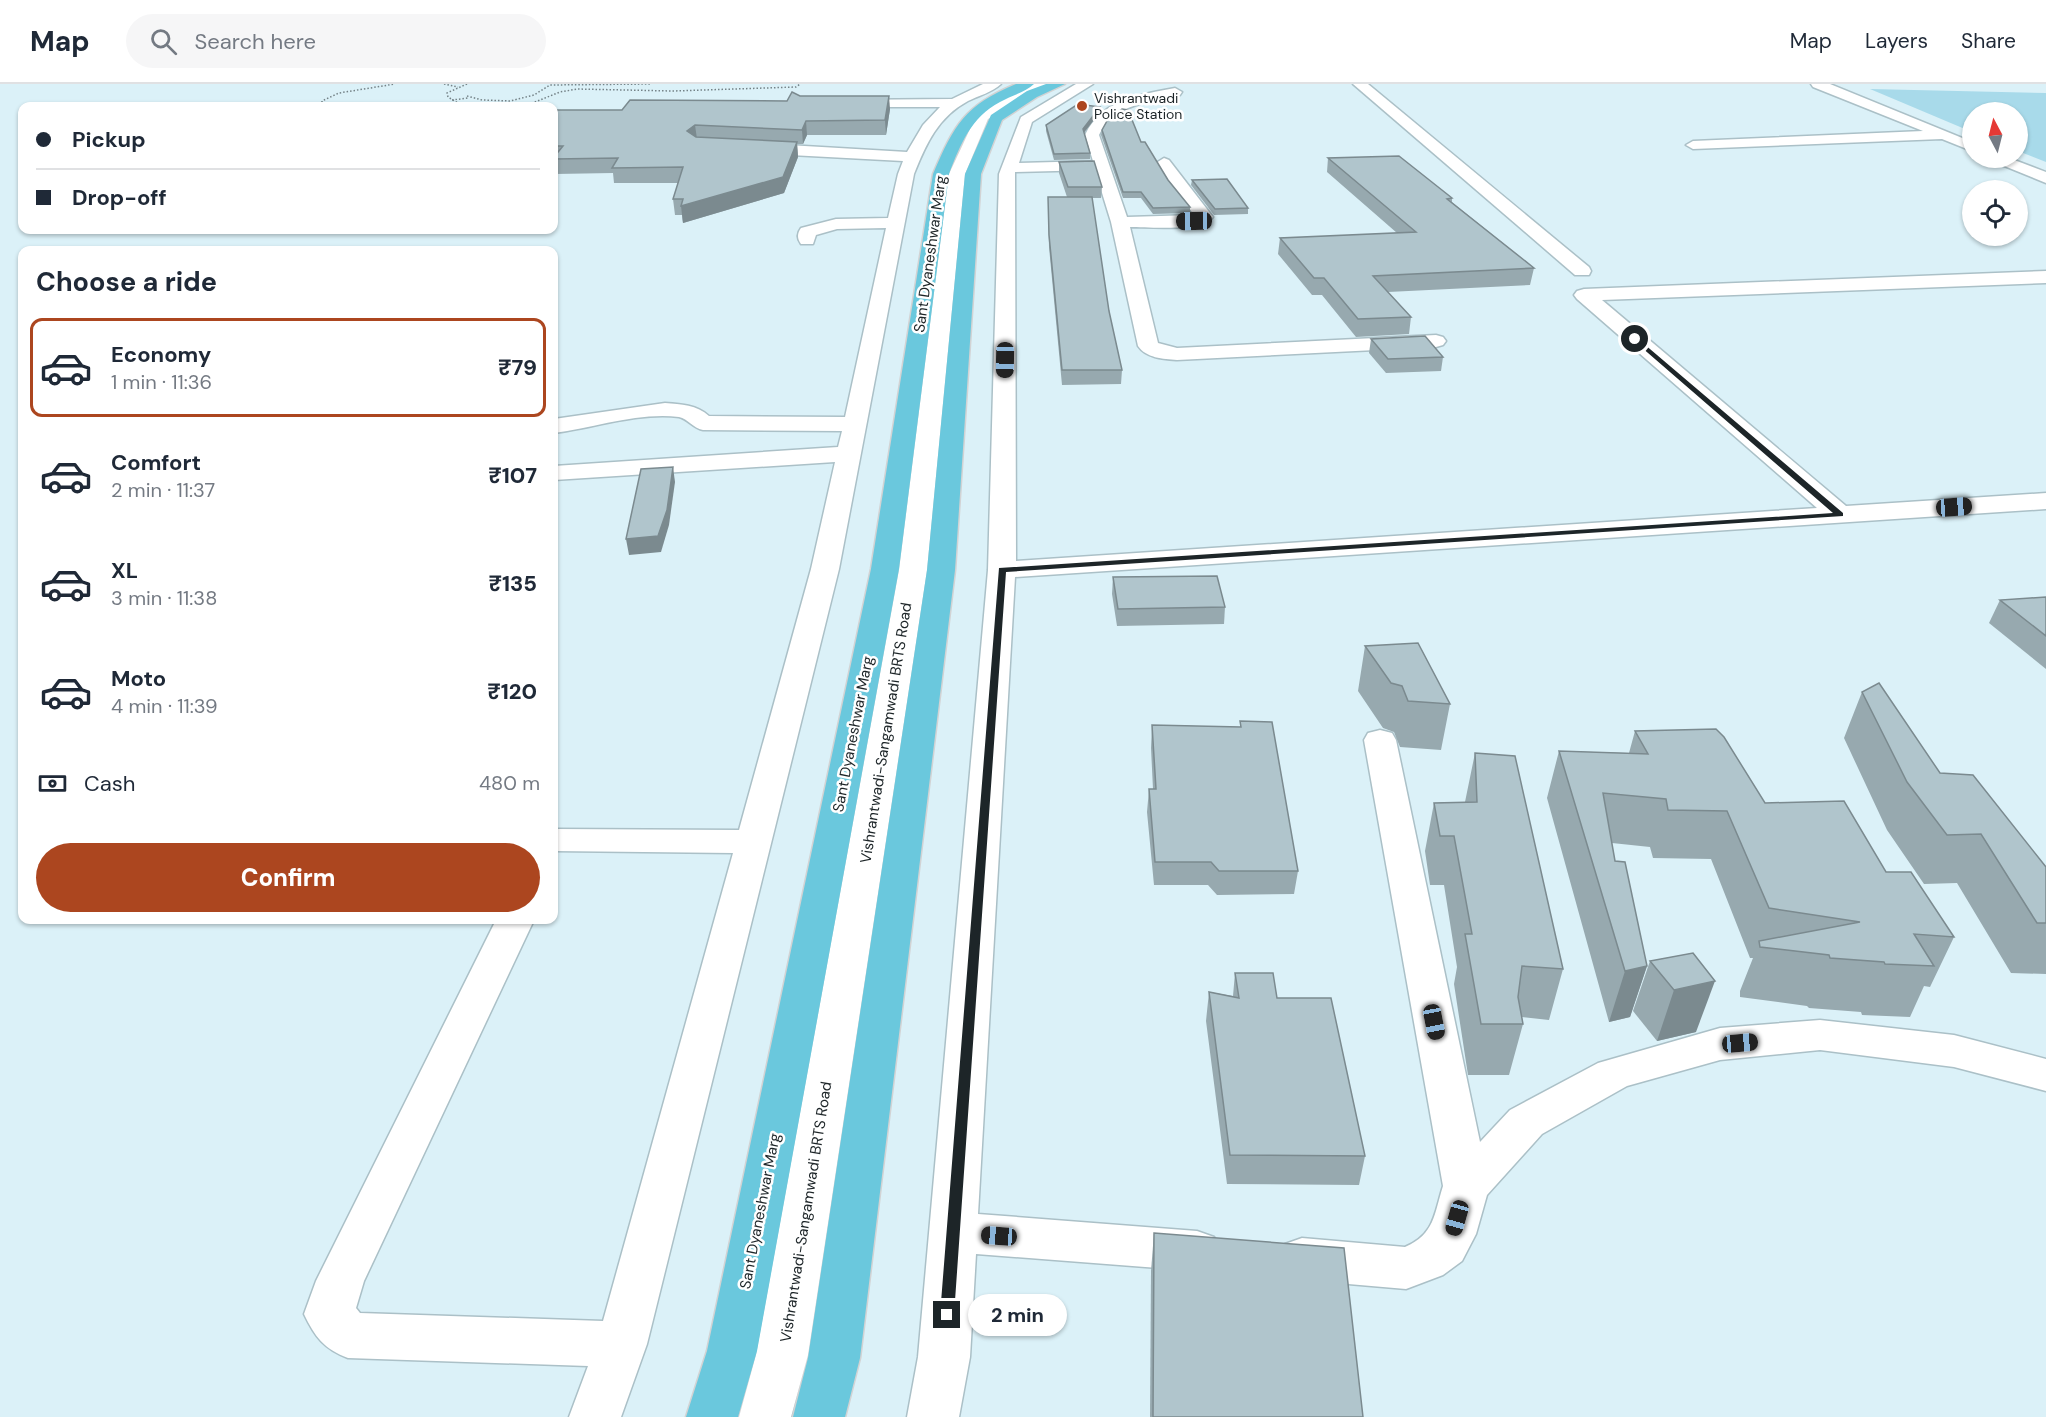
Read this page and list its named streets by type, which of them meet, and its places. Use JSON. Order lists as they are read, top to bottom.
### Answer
{
  "streets": {
    "main road": ["Sant Dyaneshwar Marg"],
    "street": ["Vishrantwadi-Sangamwadi BRTS Road"]
  },
  "crossings": [
    ["Sant Dyaneshwar Marg", "Vishrantwadi-Sangamwadi BRTS Road"]
  ],
  "places": ["Vishrantwadi Police Station"],
  "north": "top",
  "page": {
    "header": "Map",
    "search": "Search here",
    "nav": ["Map", "Layers", "Share"],
    "banner": ["Pickup", "Drop-off"],
    "heading": "Choose a ride",
    "list": [
      {
        "name": "Economy",
        "note": "1 min · 11:36",
        "value": "₹79"
      },
      {
        "name": "Comfort",
        "note": "2 min · 11:37",
        "value": "₹107"
      },
      {
        "name": "XL",
        "note": "3 min · 11:38",
        "value": "₹135"
      },
      {
        "name": "Moto",
        "note": "4 min · 11:39",
        "value": "₹120"
      }
    ],
    "pay": ["Cash", "480 m"],
    "buttons": "Confirm",
    "bubble": "2 min"
  }
}
